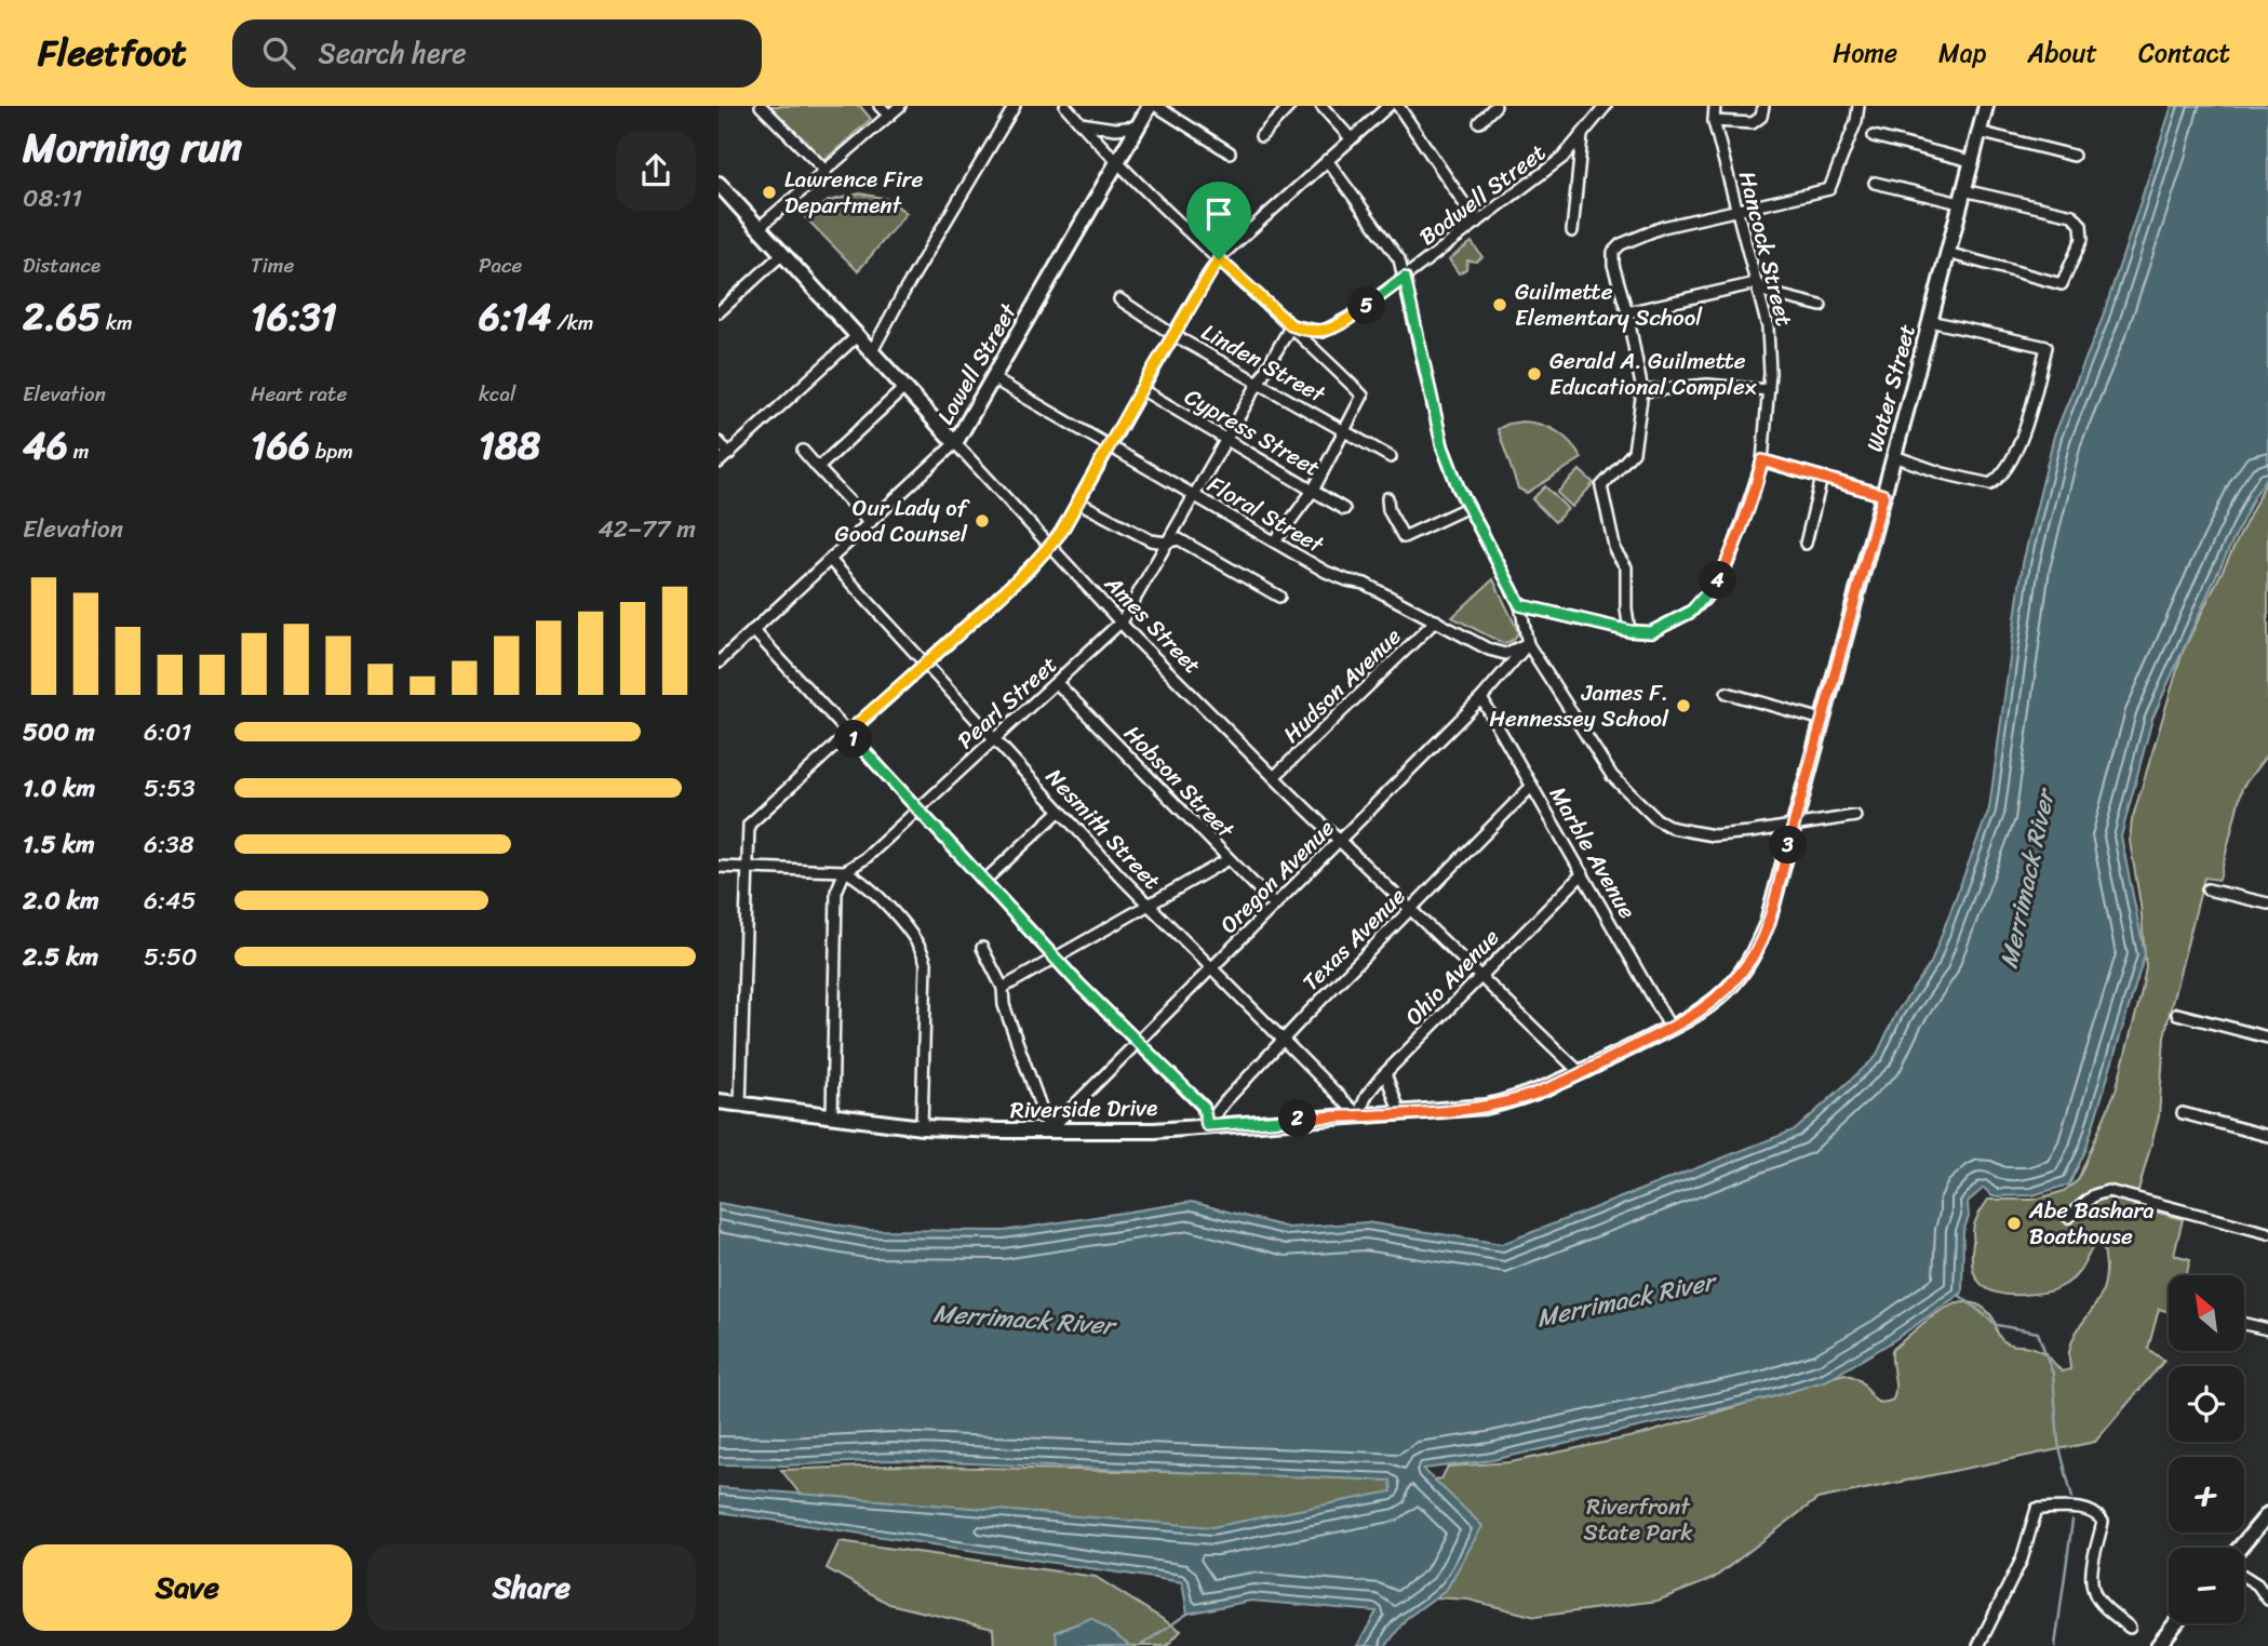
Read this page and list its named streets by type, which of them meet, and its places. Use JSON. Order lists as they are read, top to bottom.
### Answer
{
  "streets": {
    "main road": [
      "Lowell Street",
      "Water Street",
      "Ames Street",
      "Riverside Drive"
    ],
    "street": [
      "Bodwell Street",
      "Hancock Street",
      "Linden Street",
      "Cypress Street",
      "Floral Street",
      "Hudson Avenue",
      "Pearl Street",
      "Hobson Street",
      "Nesmith Street",
      "Marble Avenue",
      "Oregon Avenue",
      "Texas Avenue",
      "Ohio Avenue"
    ]
  },
  "crossings": [
    ["Bodwell Street", "Pearl Street"],
    ["Linden Street", "Pearl Street"],
    ["Lowell Street", "Floral Street"],
    ["Lowell Street", "Ames Street"],
    ["Lowell Street", "Nesmith Street"],
    ["Water Street", "Ames Street"],
    ["Water Street", "Marble Avenue"],
    ["Water Street", "Riverside Drive"],
    ["Cypress Street", "Pearl Street"],
    ["Floral Street", "Hudson Avenue"],
    ["Floral Street", "Pearl Street"],
    ["Floral Street", "Oregon Avenue"],
    ["Ames Street", "Hudson Avenue"],
    ["Ames Street", "Pearl Street"],
    ["Ames Street", "Oregon Avenue"],
    ["Ames Street", "Texas Avenue"],
    ["Ames Street", "Ohio Avenue"],
    ["Ames Street", "Riverside Drive"],
    ["Pearl Street", "Hobson Street"],
    ["Pearl Street", "Nesmith Street"],
    ["Hobson Street", "Oregon Avenue"],
    ["Nesmith Street", "Oregon Avenue"],
    ["Nesmith Street", "Texas Avenue"],
    ["Nesmith Street", "Ohio Avenue"],
    ["Nesmith Street", "Riverside Drive"],
    ["Marble Avenue", "Oregon Avenue"],
    ["Marble Avenue", "Texas Avenue"],
    ["Marble Avenue", "Ohio Avenue"],
    ["Oregon Avenue", "Riverside Drive"],
    ["Texas Avenue", "Riverside Drive"],
    ["Ohio Avenue", "Riverside Drive"]
  ],
  "water": ["Merrimack River"],
  "parks": ["Riverfront State Park"],
  "places": [
    "Lawrence Fire Department",
    "Guilmette Elementary School",
    "Gerald A. Guilmette Educational Complex",
    "Our Lady of Good Counsel",
    "James F. Hennessey School",
    "Abe Bashara Boathouse"
  ],
  "north": "top left",
  "page": {
    "header": "Fleetfoot",
    "search": "Search here",
    "nav": [
      "Home",
      "Map",
      "About",
      "Contact"
    ],
    "heading": ["Morning run", "08:11"],
    "stats": [
      ["Distance", "2.65 km"],
      ["Time", "16:31"],
      ["Pace", "6:14 /km"],
      ["Elevation", "46 m"],
      ["Heart rate", "166 bpm"],
      ["kcal", "188"]
    ],
    "pins": [
      "5",
      "4",
      "1",
      "3",
      "2"
    ],
    "chart": ["Elevation", "42–77 m"],
    "list": [
      {
        "name": "500 m",
        "note": "6:01"
      },
      {
        "name": "1.0 km",
        "note": "5:53"
      },
      {
        "name": "1.5 km",
        "note": "6:38"
      },
      {
        "name": "2.0 km",
        "note": "6:45"
      },
      {
        "name": "2.5 km",
        "note": "5:50"
      }
    ],
    "map_buttons": ["+", "−"],
    "buttons": ["Save", "Share"]
  }
}
